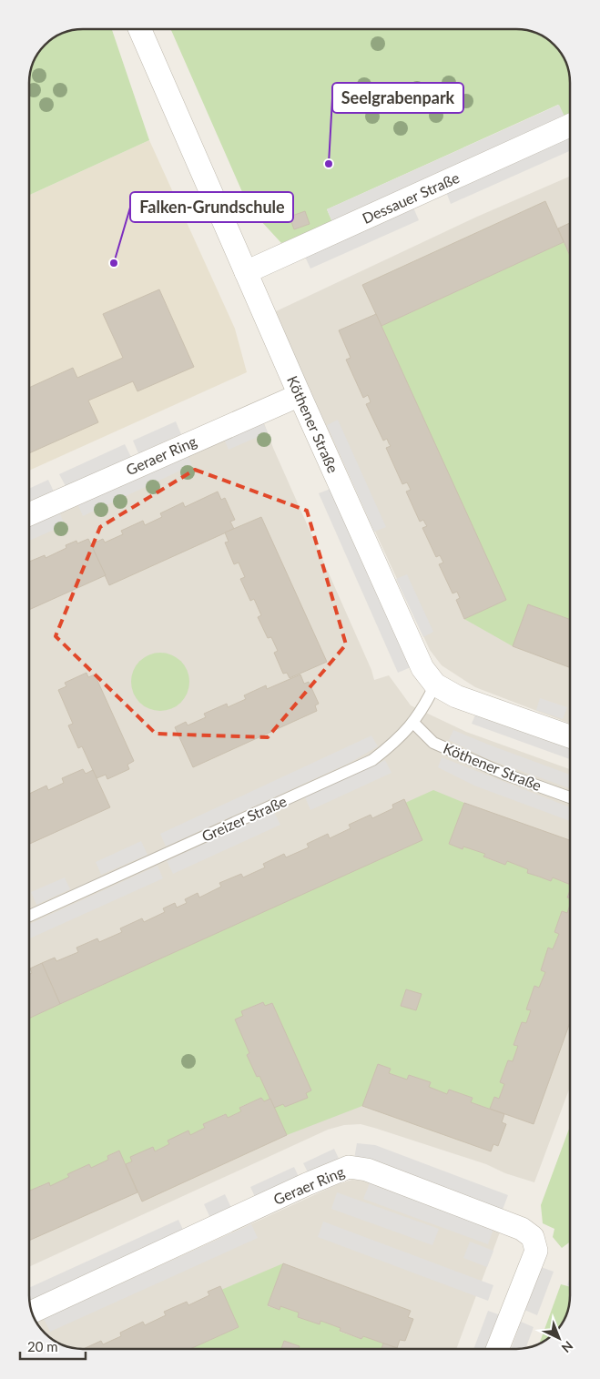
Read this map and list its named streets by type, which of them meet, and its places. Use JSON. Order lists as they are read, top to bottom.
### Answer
{
  "streets": {
    "street": ["Dessauer Straße", "Köthener Straße", "Geraer Ring"],
    "lane": ["Greizer Straße"]
  },
  "crossings": [
    ["Dessauer Straße", "Köthener Straße"],
    ["Köthener Straße", "Geraer Ring"],
    ["Köthener Straße", "Greizer Straße"]
  ],
  "places": ["Seelgrabenpark", "Falken-Grundschule"],
  "scale_bar": "20 m",
  "north": "bottom right"
}
